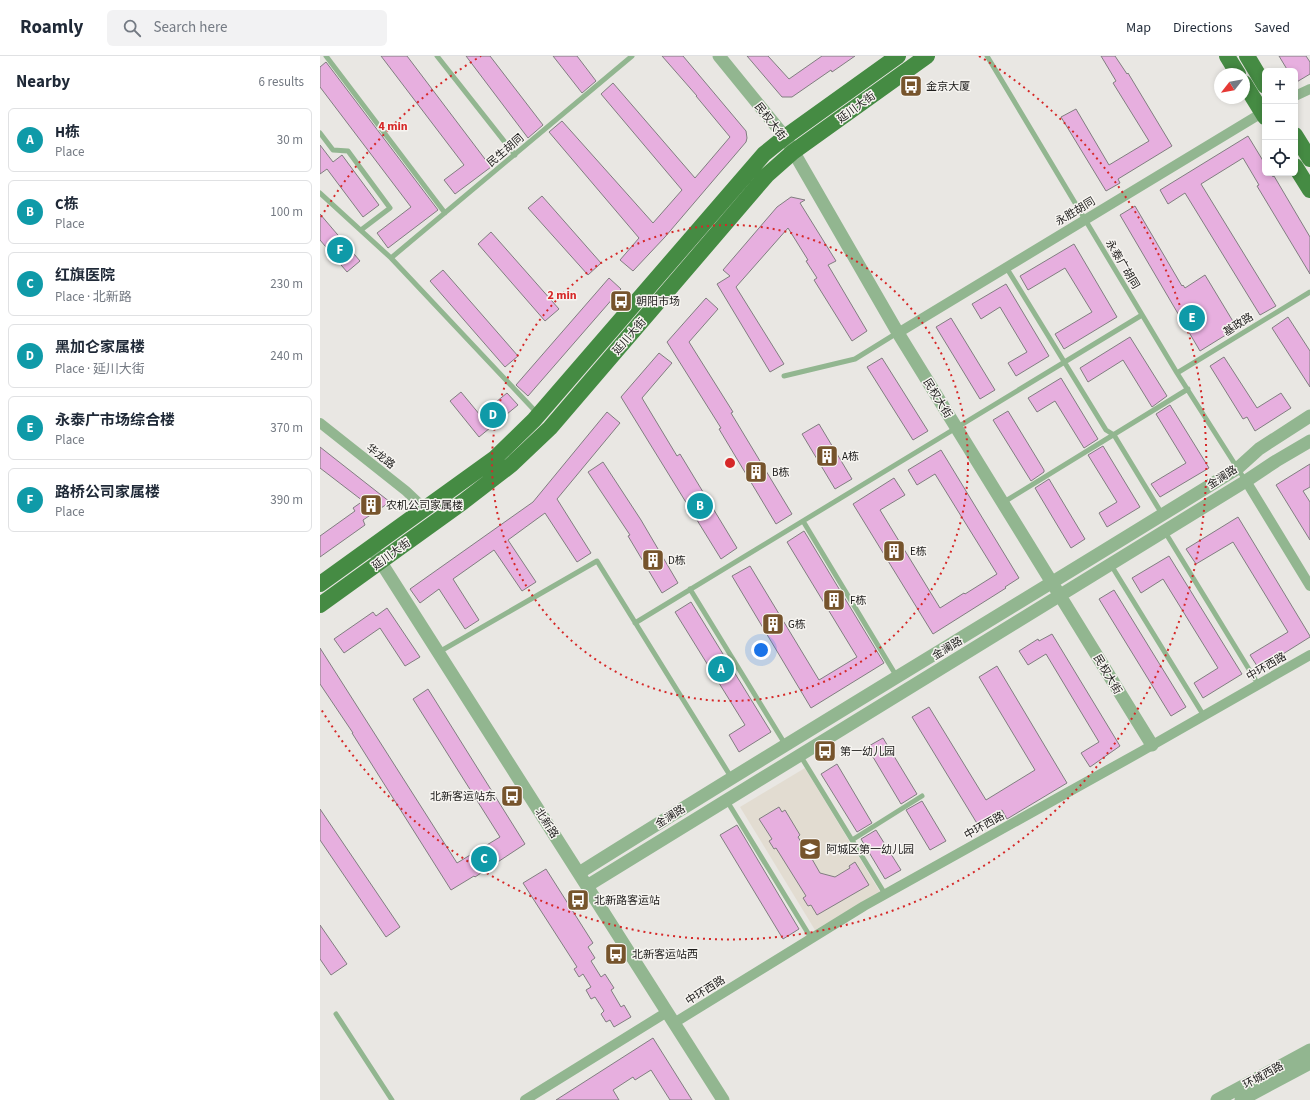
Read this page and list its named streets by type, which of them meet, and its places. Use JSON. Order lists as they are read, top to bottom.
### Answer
{
  "streets": {
    "main road": ["延川大街"],
    "street": [
      "民权大街",
      "永胜胡同",
      "华龙路",
      "金澜路",
      "中环西路",
      "北新路",
      "环城西路"
    ],
    "lane": ["民生胡同", "永泰广胡同", "基政路"]
  },
  "crossings": [
    ["延川大街", "民权大街"],
    ["延川大街", "华龙路"],
    ["延川大街", "北新路"],
    ["民权大街", "永胜胡同"],
    ["民权大街", "金澜路"],
    ["民权大街", "中环西路"],
    ["永胜胡同", "永泰广胡同"],
    ["永泰广胡同", "基政路"],
    ["永泰广胡同", "金澜路"],
    ["金澜路", "北新路"],
    ["中环西路", "北新路"]
  ],
  "places": {
    "bus stop": [
      "金京大厦",
      "朝阳市场",
      "第一幼儿园",
      "北新客运站东",
      "北新路客运站",
      "北新客运站西"
    ],
    "building": [
      "A栋",
      "B栋",
      "农机公司家属楼",
      "E栋",
      "D栋",
      "F栋",
      "G栋"
    ],
    "school or university": ["阿城区第一幼儿园"]
  },
  "north": "bottom left",
  "page": {
    "header": "Roamly",
    "search": "Search here",
    "nav": ["Map", "Directions", "Saved"],
    "heading": ["Nearby", "6 results"],
    "map_buttons": ["+", "−"],
    "list": [
      {
        "mark": "A",
        "name": "H栋",
        "note": "Place",
        "value": "30 m"
      },
      {
        "mark": "B",
        "name": "C栋",
        "note": "Place",
        "value": "100 m"
      },
      {
        "mark": "C",
        "name": "红旗医院",
        "note": "Place · 北新路",
        "value": "230 m"
      },
      {
        "mark": "D",
        "name": "黑加仑家属楼",
        "note": "Place · 延川大街",
        "value": "240 m"
      },
      {
        "mark": "E",
        "name": "永泰广市场综合楼",
        "note": "Place",
        "value": "370 m"
      },
      {
        "mark": "F",
        "name": "路桥公司家属楼",
        "note": "Place",
        "value": "390 m"
      }
    ],
    "pins": [
      "F",
      "E",
      "D",
      "B",
      "A",
      "C"
    ]
  },
  "rings": ["4 min", "2 min"]
}
